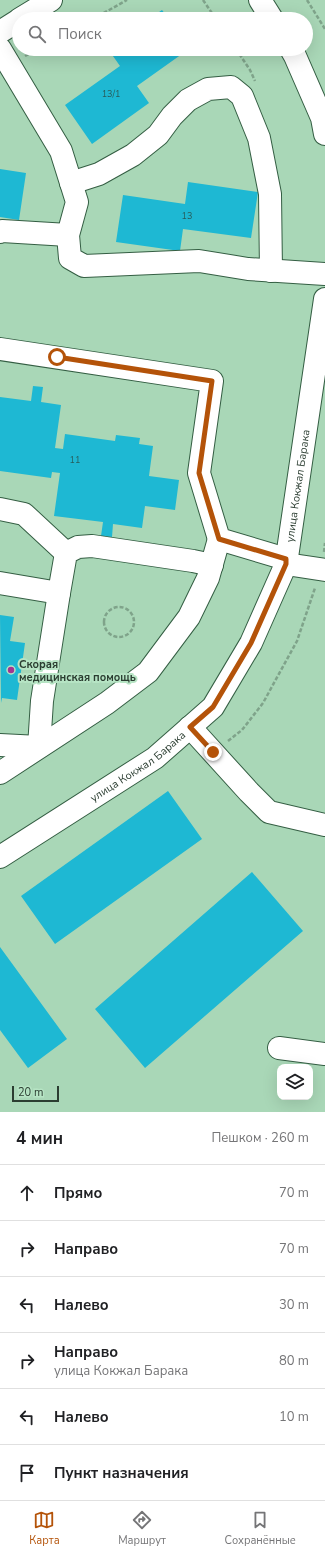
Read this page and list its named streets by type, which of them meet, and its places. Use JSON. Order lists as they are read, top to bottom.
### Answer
{
  "streets": {
    "street": ["улица Кокжал Барака"]
  },
  "places": ["Скорая медицинская помощь"],
  "house_numbers": ["13/1", "13", "11"],
  "scale_bar": "20 m",
  "page": {
    "search": "Поиск",
    "scale": "20 m",
    "heading": ["4 мин", "Пешком · 260 m"],
    "list": [
      ["Прямо", "70 m"],
      ["Направо", "70 m"],
      ["Налево", "30 m"],
      ["Направо", "улица Кокжал Барака", "80 m"],
      ["Налево", "10 m"],
      "Пункт назначения"
    ],
    "nav": ["Карта", "Маршрут", "Сохранённые"]
  }
}
